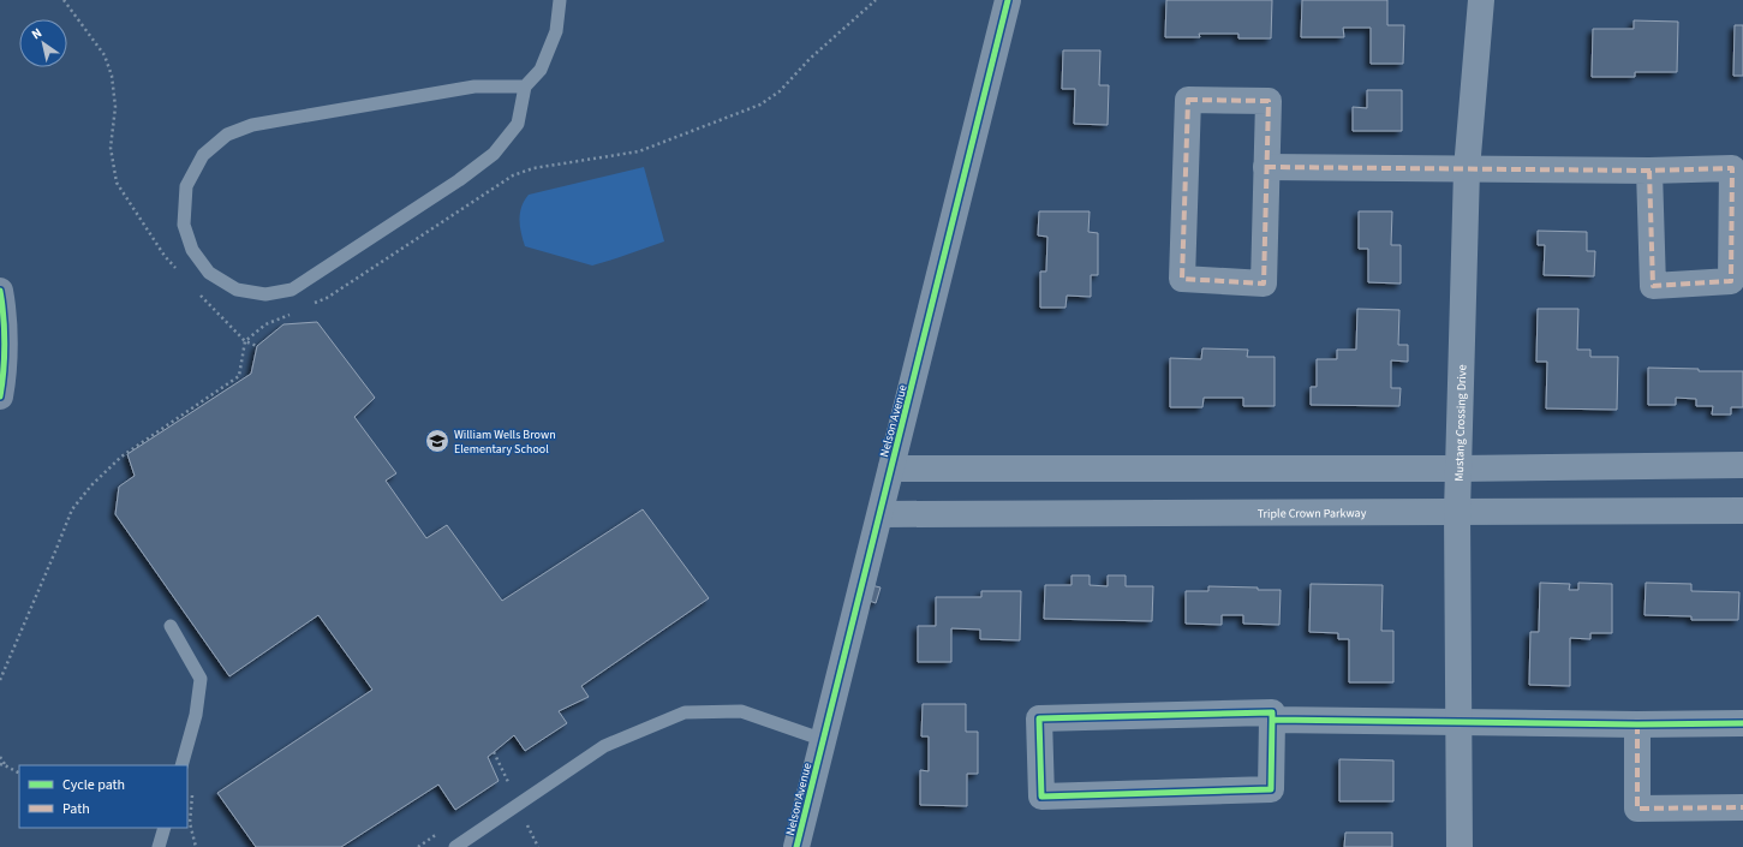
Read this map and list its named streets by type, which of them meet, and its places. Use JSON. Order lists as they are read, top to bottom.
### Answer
{
  "streets": {
    "street": ["Nelson Avenue", "Mustang Crossing Drive", "Triple Crown Parkway"]
  },
  "crossings": [
    ["Nelson Avenue", "Triple Crown Parkway"],
    ["Mustang Crossing Drive", "Triple Crown Parkway"]
  ],
  "places": {
    "school or university": ["William Wells Brown Elementary School"]
  },
  "legend": ["Cycle path", "Path"],
  "north": "top left"
}
